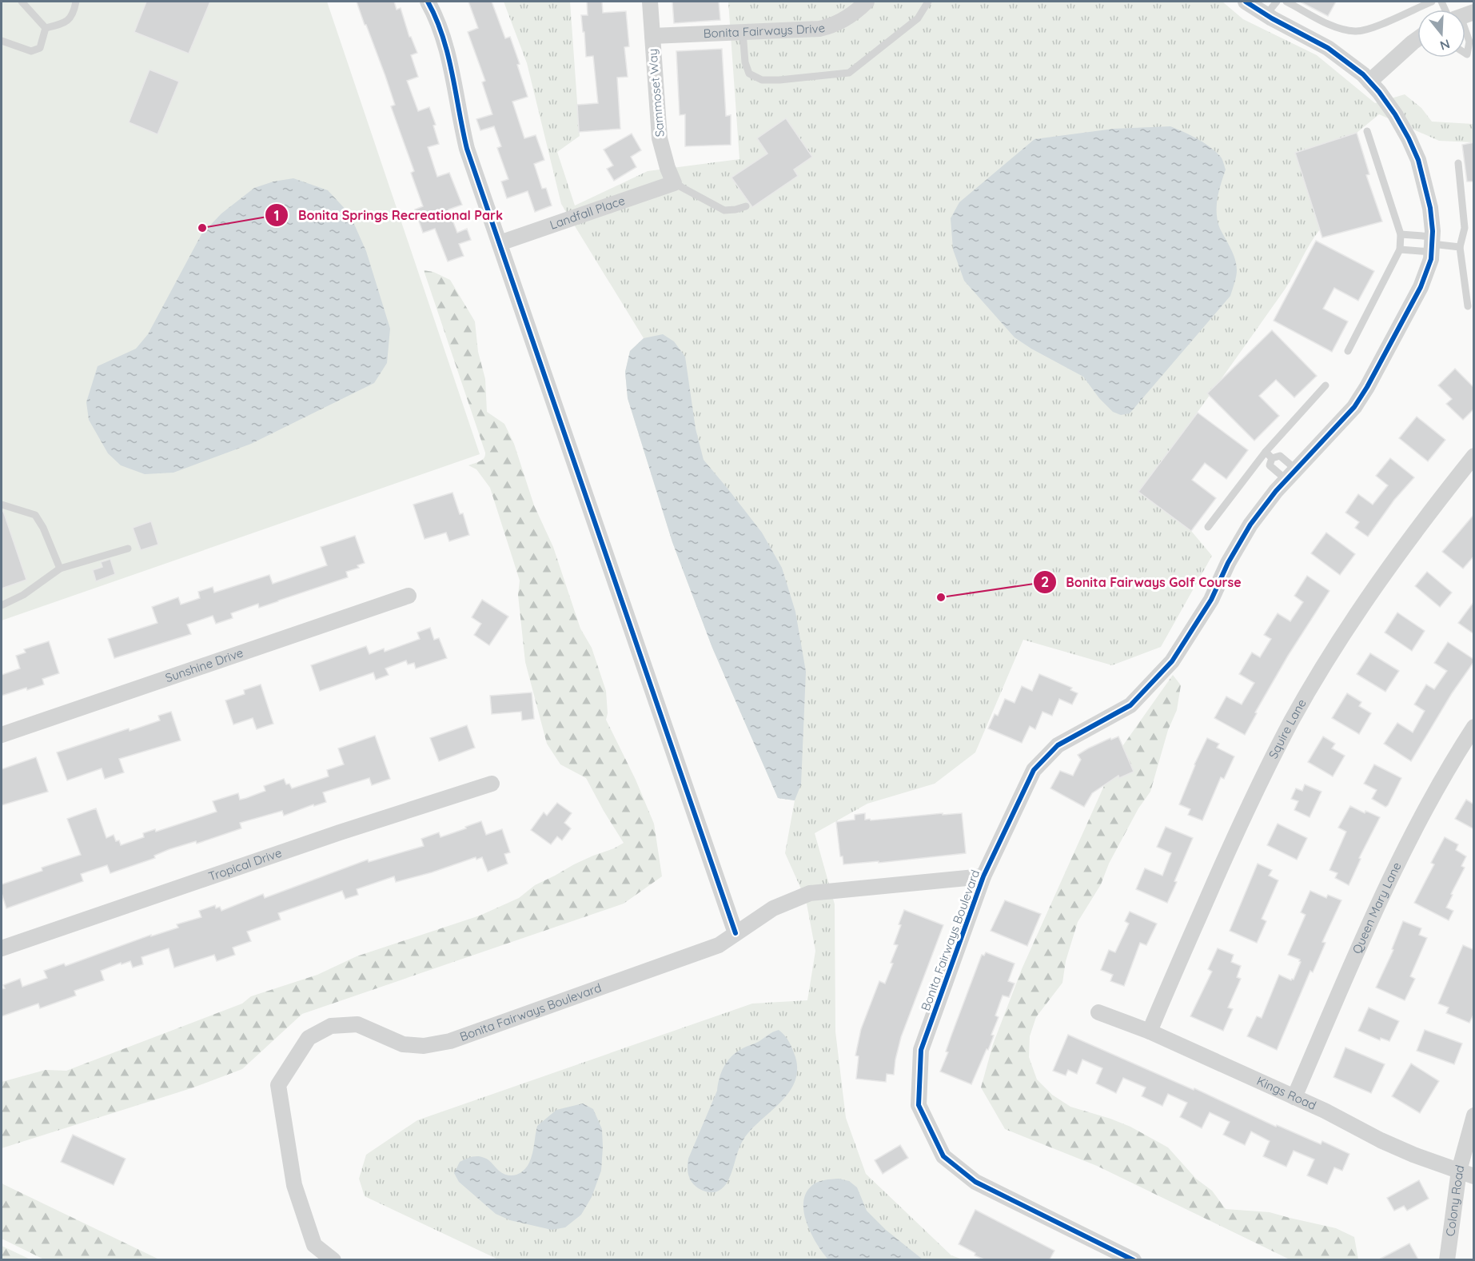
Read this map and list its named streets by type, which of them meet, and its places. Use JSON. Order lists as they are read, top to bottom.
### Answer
{
  "streets": {
    "street": [
      "Bonita Fairways Drive",
      "Sammoset Way",
      "Landfall Place",
      "Sunshine Drive",
      "Squire Lane",
      "Tropical Drive",
      "Queen Mary Lane",
      "Bonita Fairways Boulevard",
      "Kings Road",
      "Colony Road"
    ]
  },
  "crossings": [
    ["Bonita Fairways Drive", "Sammoset Way"],
    ["Sammoset Way", "Landfall Place"],
    ["Squire Lane", "Kings Road"],
    ["Queen Mary Lane", "Kings Road"],
    ["Kings Road", "Colony Road"]
  ],
  "places": ["Bonita Springs Recreational Park", "Bonita Fairways Golf Course"],
  "north": "bottom"
}
